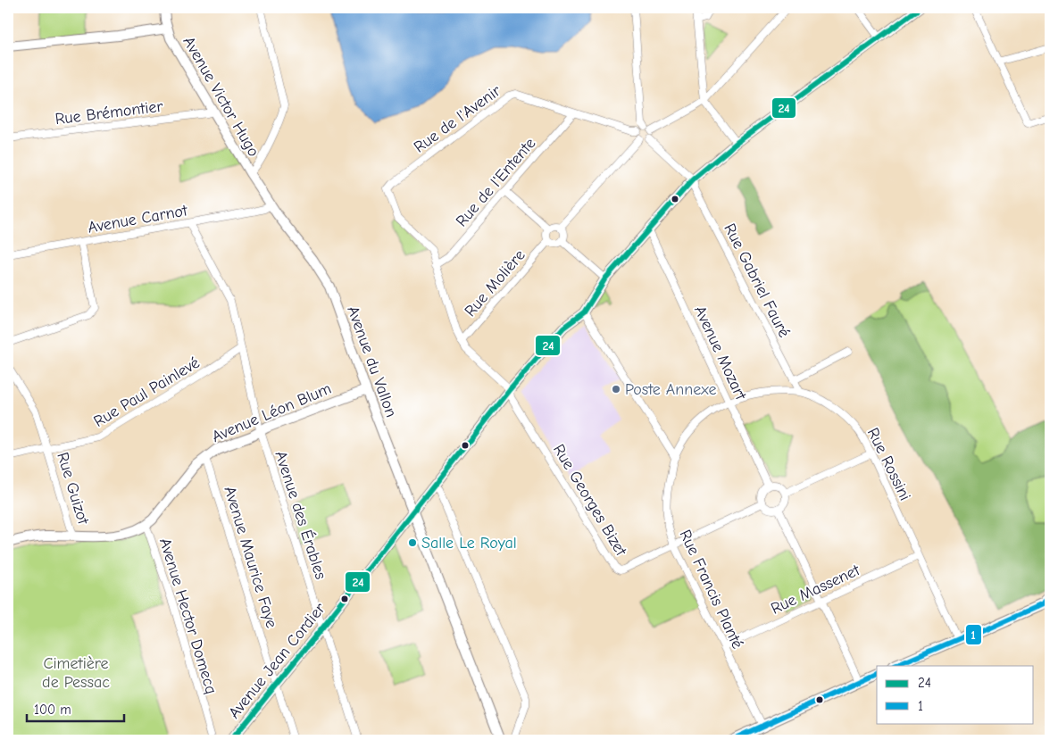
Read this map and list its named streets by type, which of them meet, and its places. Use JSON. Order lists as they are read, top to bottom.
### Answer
{
  "streets": {
    "street": [
      "Avenue Victor Hugo",
      "Rue Brémontier",
      "Rue de l'Avenir",
      "Rue de l'Entente",
      "Avenue Carnot",
      "Rue Gabriel Fauré",
      "Rue Molière",
      "Avenue Mozart",
      "Avenue du Vallon",
      "Rue Paul Painlevé",
      "Avenue Léon Blum",
      "Rue Rossini",
      "Rue Guizot",
      "Rue Georges Bizet",
      "Avenue des Érables",
      "Avenue Maurice Faye",
      "Rue Francis Planté",
      "Rue Massenet",
      "Avenue Hector Domecq",
      "Avenue Jean Cordier"
    ]
  },
  "crossings": [
    ["Avenue Victor Hugo", "Rue Brémontier"],
    ["Avenue Victor Hugo", "Avenue du Vallon"],
    ["Rue de l'Avenir", "Rue de l'Entente"],
    ["Avenue Carnot", "Avenue du Vallon"],
    ["Avenue Carnot", "Avenue des Érables"],
    ["Rue Gabriel Fauré", "Rue Rossini"],
    ["Rue Gabriel Fauré", "Avenue Jean Cordier"],
    ["Avenue Mozart", "Rue Rossini"],
    ["Avenue Mozart", "Rue Francis Planté"],
    ["Avenue Mozart", "Avenue Jean Cordier"],
    ["Avenue du Vallon", "Avenue Léon Blum"],
    ["Avenue du Vallon", "Avenue Jean Cordier"],
    ["Rue Paul Painlevé", "Rue Guizot"],
    ["Rue Paul Painlevé", "Avenue des Érables"],
    ["Avenue Léon Blum", "Rue Guizot"],
    ["Avenue Léon Blum", "Avenue des Érables"],
    ["Avenue Léon Blum", "Avenue Maurice Faye"],
    ["Avenue Léon Blum", "Avenue Hector Domecq"],
    ["Rue Rossini", "Rue Francis Planté"],
    ["Rue Rossini", "Rue Massenet"],
    ["Rue Georges Bizet", "Rue Francis Planté"],
    ["Rue Georges Bizet", "Avenue Jean Cordier"],
    ["Avenue des Érables", "Avenue Jean Cordier"],
    ["Avenue Maurice Faye", "Avenue Jean Cordier"],
    ["Rue Francis Planté", "Rue Massenet"]
  ],
  "parks": ["Cimetière de Pessac"],
  "places": ["Poste Annexe", "Salle Le Royal"],
  "lines": ["transit line 24", "transit line 1"],
  "legend": ["24", "1"],
  "scale_bar": "100 m"
}
